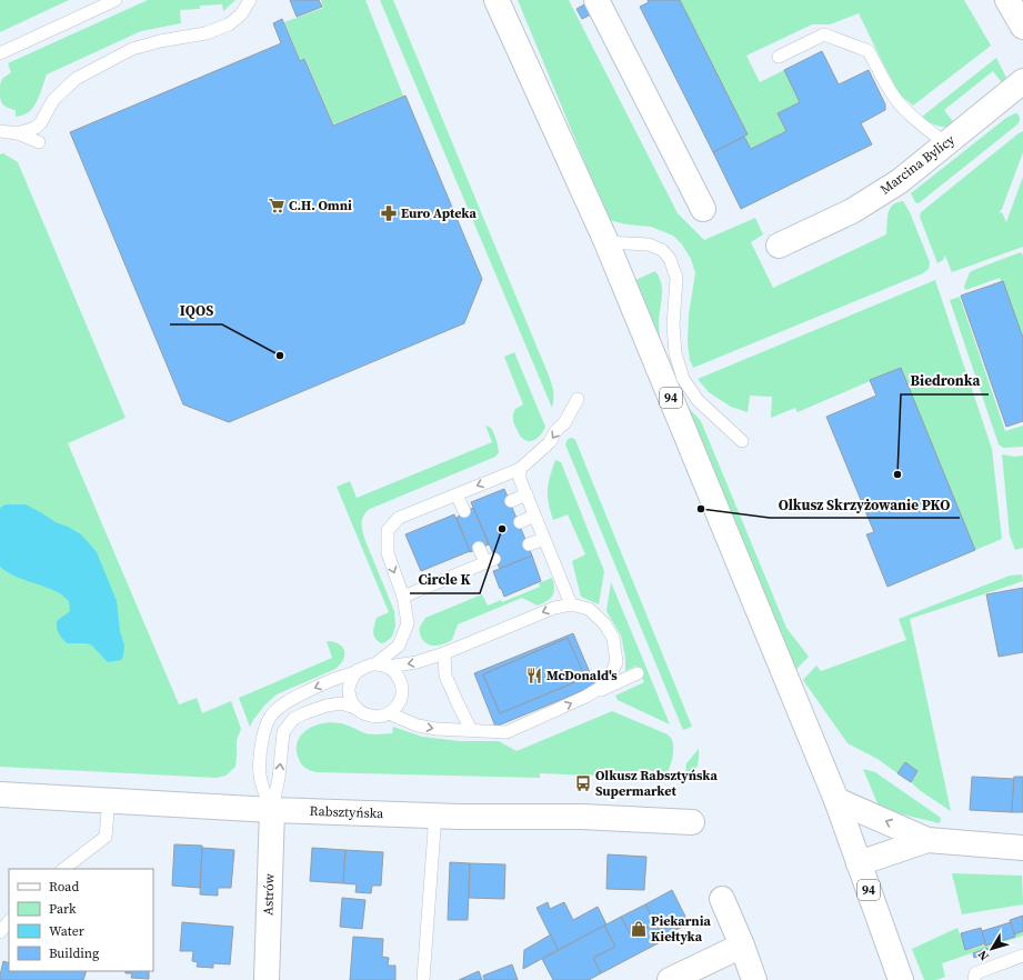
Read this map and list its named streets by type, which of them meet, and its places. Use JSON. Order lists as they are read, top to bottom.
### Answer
{
  "streets": {
    "street": [
      "Marcina Bylicy",
      "94",
      "Rabsztyńska",
      "Astrów"
    ]
  },
  "crossings": [
    ["Rabsztyńska", "Astrów"]
  ],
  "places": {
    "supermarket": ["C.H. Omni"],
    "pharmacy": ["Euro Apteka"],
    "other": [
      "IQOS",
      "Biedronka",
      "Olkusz Skrzyżowanie PKO",
      "Circle K"
    ],
    "restaurant": ["McDonald's"],
    "bus stop": ["Olkusz Rabsztyńska Supermarket"],
    "shop": ["Piekarnia Kiełtyka"]
  },
  "legend": [
    "Road",
    "Park",
    "Water",
    "Building"
  ],
  "north": "bottom left"
}
